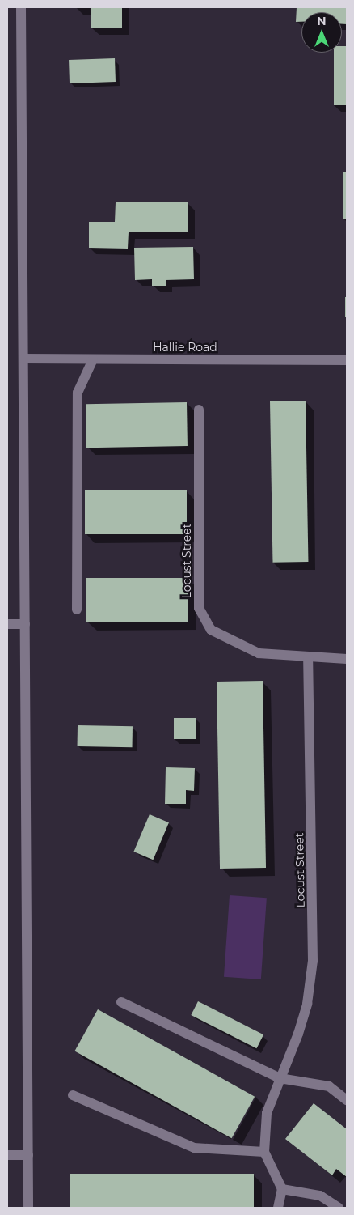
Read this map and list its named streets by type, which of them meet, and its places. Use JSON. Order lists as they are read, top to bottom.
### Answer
{
  "streets": {
    "street": ["Hallie Road", "Locust Street"]
  },
  "north": "top"
}
